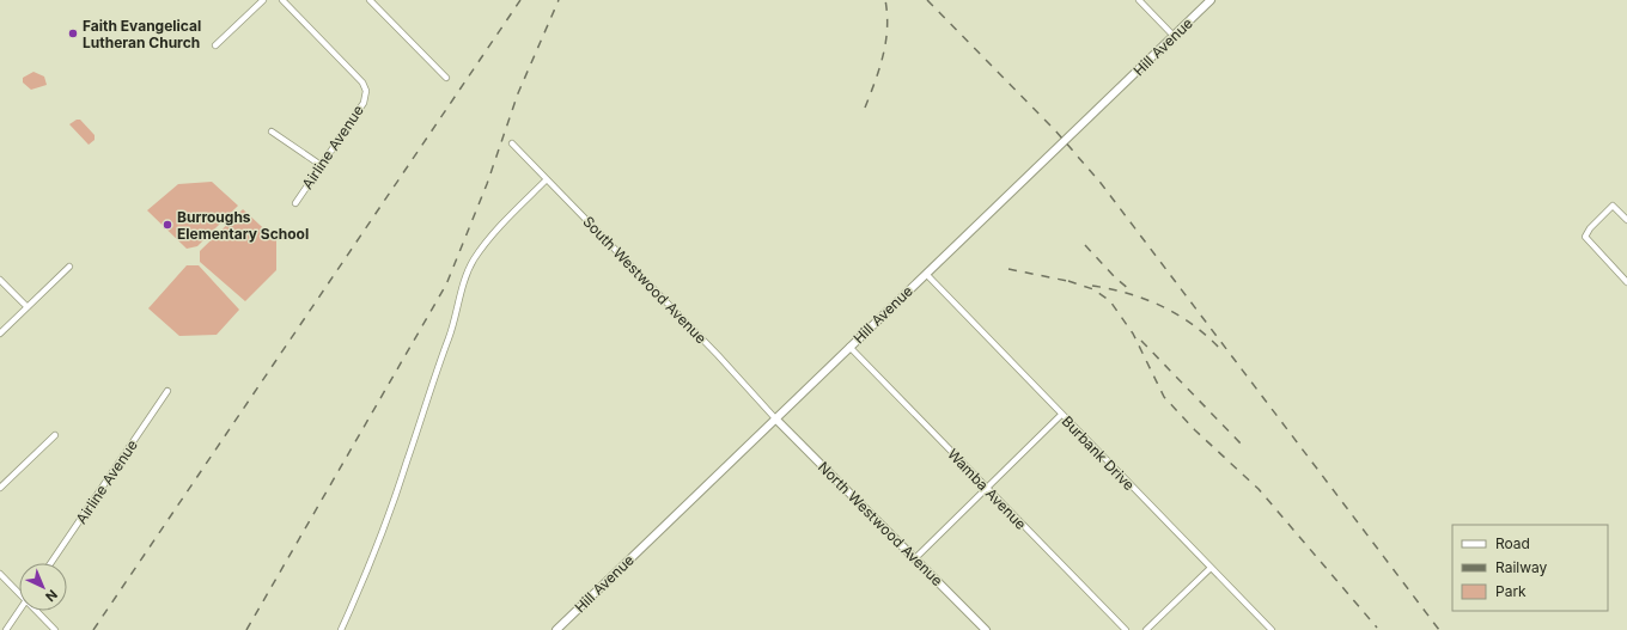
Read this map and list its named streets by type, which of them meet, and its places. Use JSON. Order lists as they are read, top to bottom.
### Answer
{
  "streets": {
    "main road": ["Hill Avenue", "North Westwood Avenue"],
    "street": [
      "Airline Avenue",
      "South Westwood Avenue",
      "Burbank Drive",
      "Wamba Avenue"
    ]
  },
  "crossings": [
    ["Hill Avenue", "South Westwood Avenue"],
    ["Hill Avenue", "Burbank Drive"],
    ["Hill Avenue", "Wamba Avenue"],
    ["Hill Avenue", "North Westwood Avenue"],
    ["South Westwood Avenue", "North Westwood Avenue"]
  ],
  "places": ["Faith Evangelical Lutheran Church", "Burroughs Elementary School"],
  "legend": ["Road", "Railway", "Park"],
  "north": "bottom right"
}
